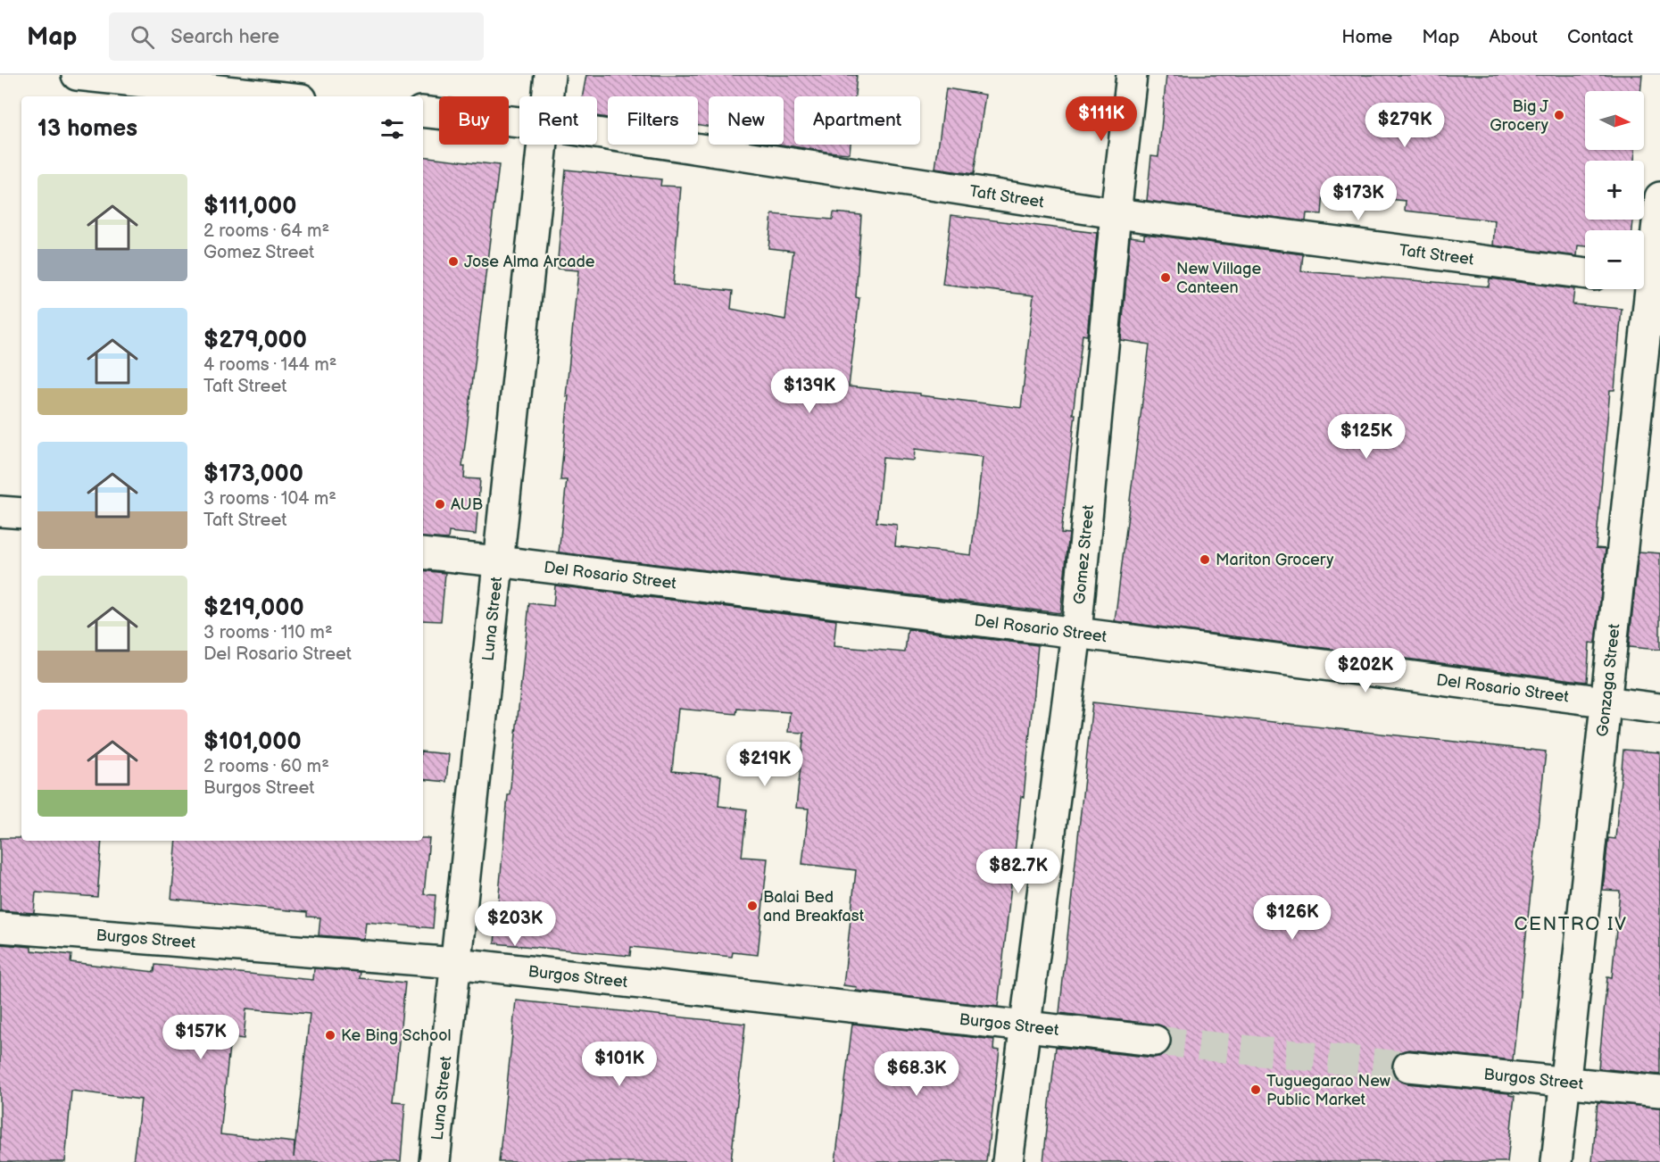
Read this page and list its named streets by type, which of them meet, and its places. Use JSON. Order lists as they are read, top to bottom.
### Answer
{
  "streets": {
    "street": [
      "Taft Street",
      "Gomez Street",
      "Del Rosario Street",
      "Luna Street",
      "Gonzaga Street",
      "Burgos Street"
    ]
  },
  "crossings": [
    ["Taft Street", "Gomez Street"],
    ["Gomez Street", "Del Rosario Street"],
    ["Gomez Street", "Burgos Street"],
    ["Del Rosario Street", "Luna Street"],
    ["Del Rosario Street", "Gonzaga Street"],
    ["Luna Street", "Burgos Street"],
    ["Gonzaga Street", "Burgos Street"]
  ],
  "districts": ["CENTRO IV"],
  "places": [
    "Big J Grocery",
    "Jose Alma Arcade",
    "New Village Canteen",
    "AUB",
    "Mariton Grocery",
    "Balai Bed and Breakfast",
    "Ke Bing School",
    "Tuguegarao New Public Market"
  ],
  "north": "right",
  "page": {
    "header": "Map",
    "search": "Search here",
    "nav": [
      "Home",
      "Map",
      "About",
      "Contact"
    ],
    "map_buttons": ["+", "−"],
    "price": [
      "$111K",
      "$279K",
      "$173K",
      "$139K",
      "$125K",
      "$202K",
      "$219K",
      "$82.7K",
      "$126K",
      "$203K",
      "$157K",
      "$101K",
      "$68.3K"
    ],
    "chip": [
      "Buy",
      "Rent",
      "Filters",
      "New",
      "Apartment"
    ],
    "heading": "13 homes",
    "list": [
      {
        "name": "$111,000",
        "note": "2 rooms · 64 m² · Gomez Street"
      },
      {
        "name": "$279,000",
        "note": "4 rooms · 144 m² · Taft Street"
      },
      {
        "name": "$173,000",
        "note": "3 rooms · 104 m² · Taft Street"
      },
      {
        "name": "$219,000",
        "note": "3 rooms · 110 m² · Del Rosario Street"
      },
      {
        "name": "$101,000",
        "note": "2 rooms · 60 m² · Burgos Street"
      }
    ]
  }
}
